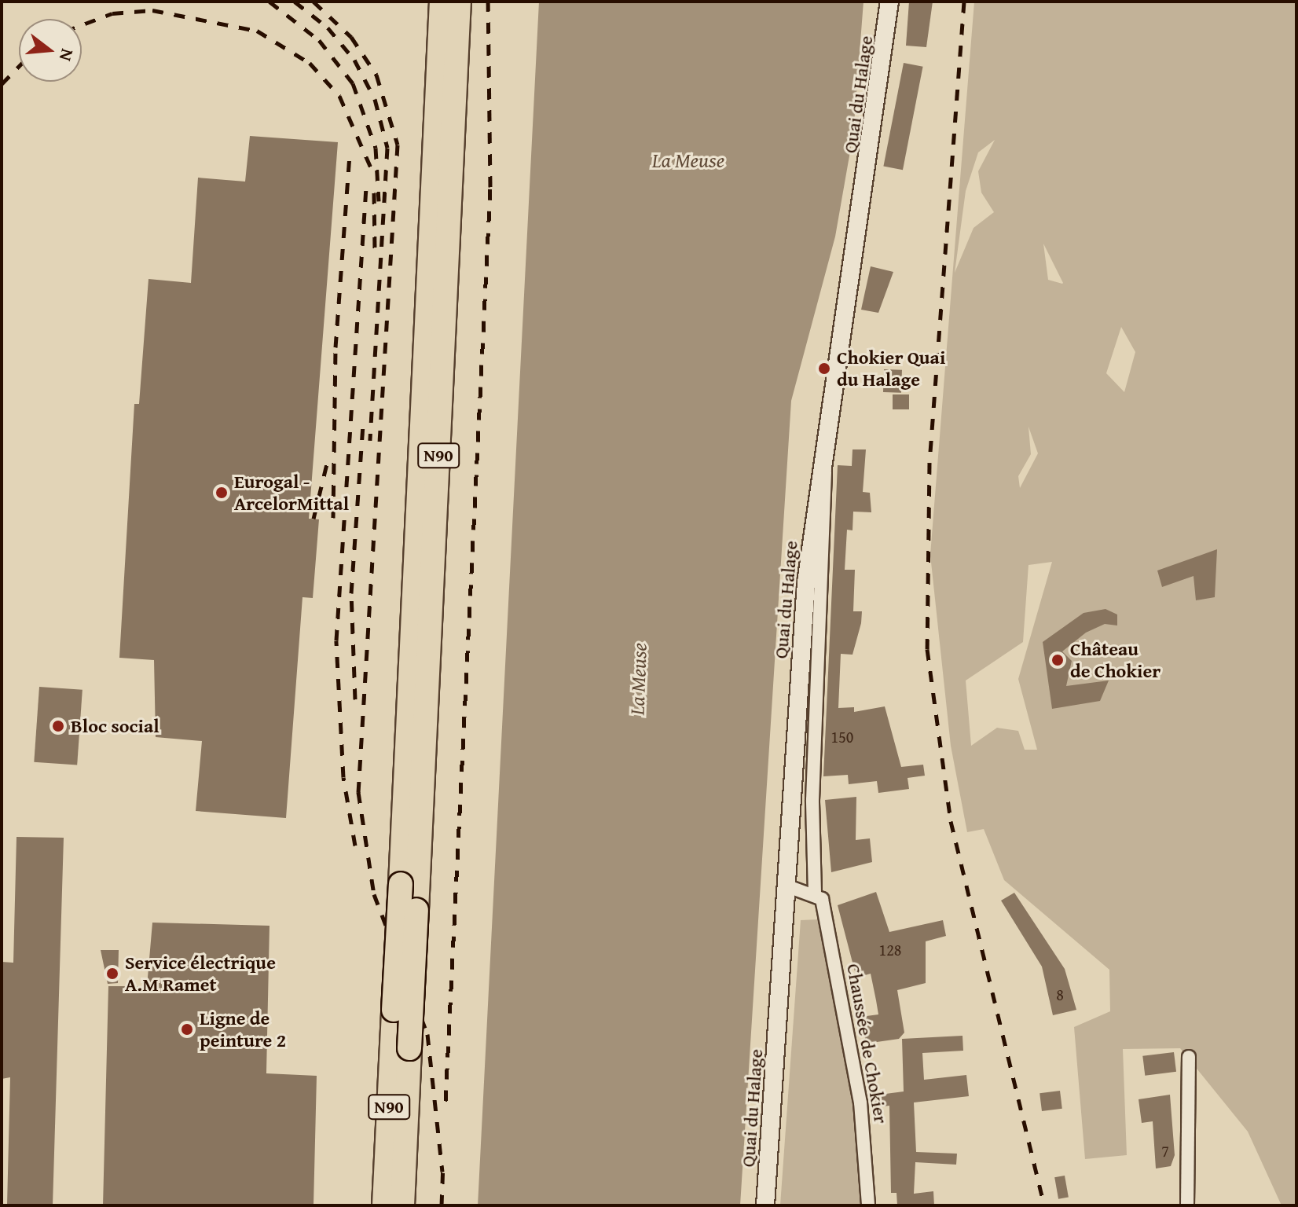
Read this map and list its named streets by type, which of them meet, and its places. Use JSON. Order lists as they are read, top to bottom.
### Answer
{
  "streets": {
    "highway": ["N90"],
    "main road": ["Quai du Halage"],
    "street": ["Chaussée de Chokier"]
  },
  "crossings": [
    ["Quai du Halage", "Chaussée de Chokier"]
  ],
  "water": ["La Meuse"],
  "places": [
    "Chokier Quai du Halage",
    "Eurogal - ArcelorMittal",
    "Château de Chokier",
    "Bloc social",
    "Service électrique A.M Ramet",
    "Ligne de peinture 2"
  ],
  "house_numbers": [
    "150",
    "128",
    "8",
    "7"
  ],
  "north": "right"
}
